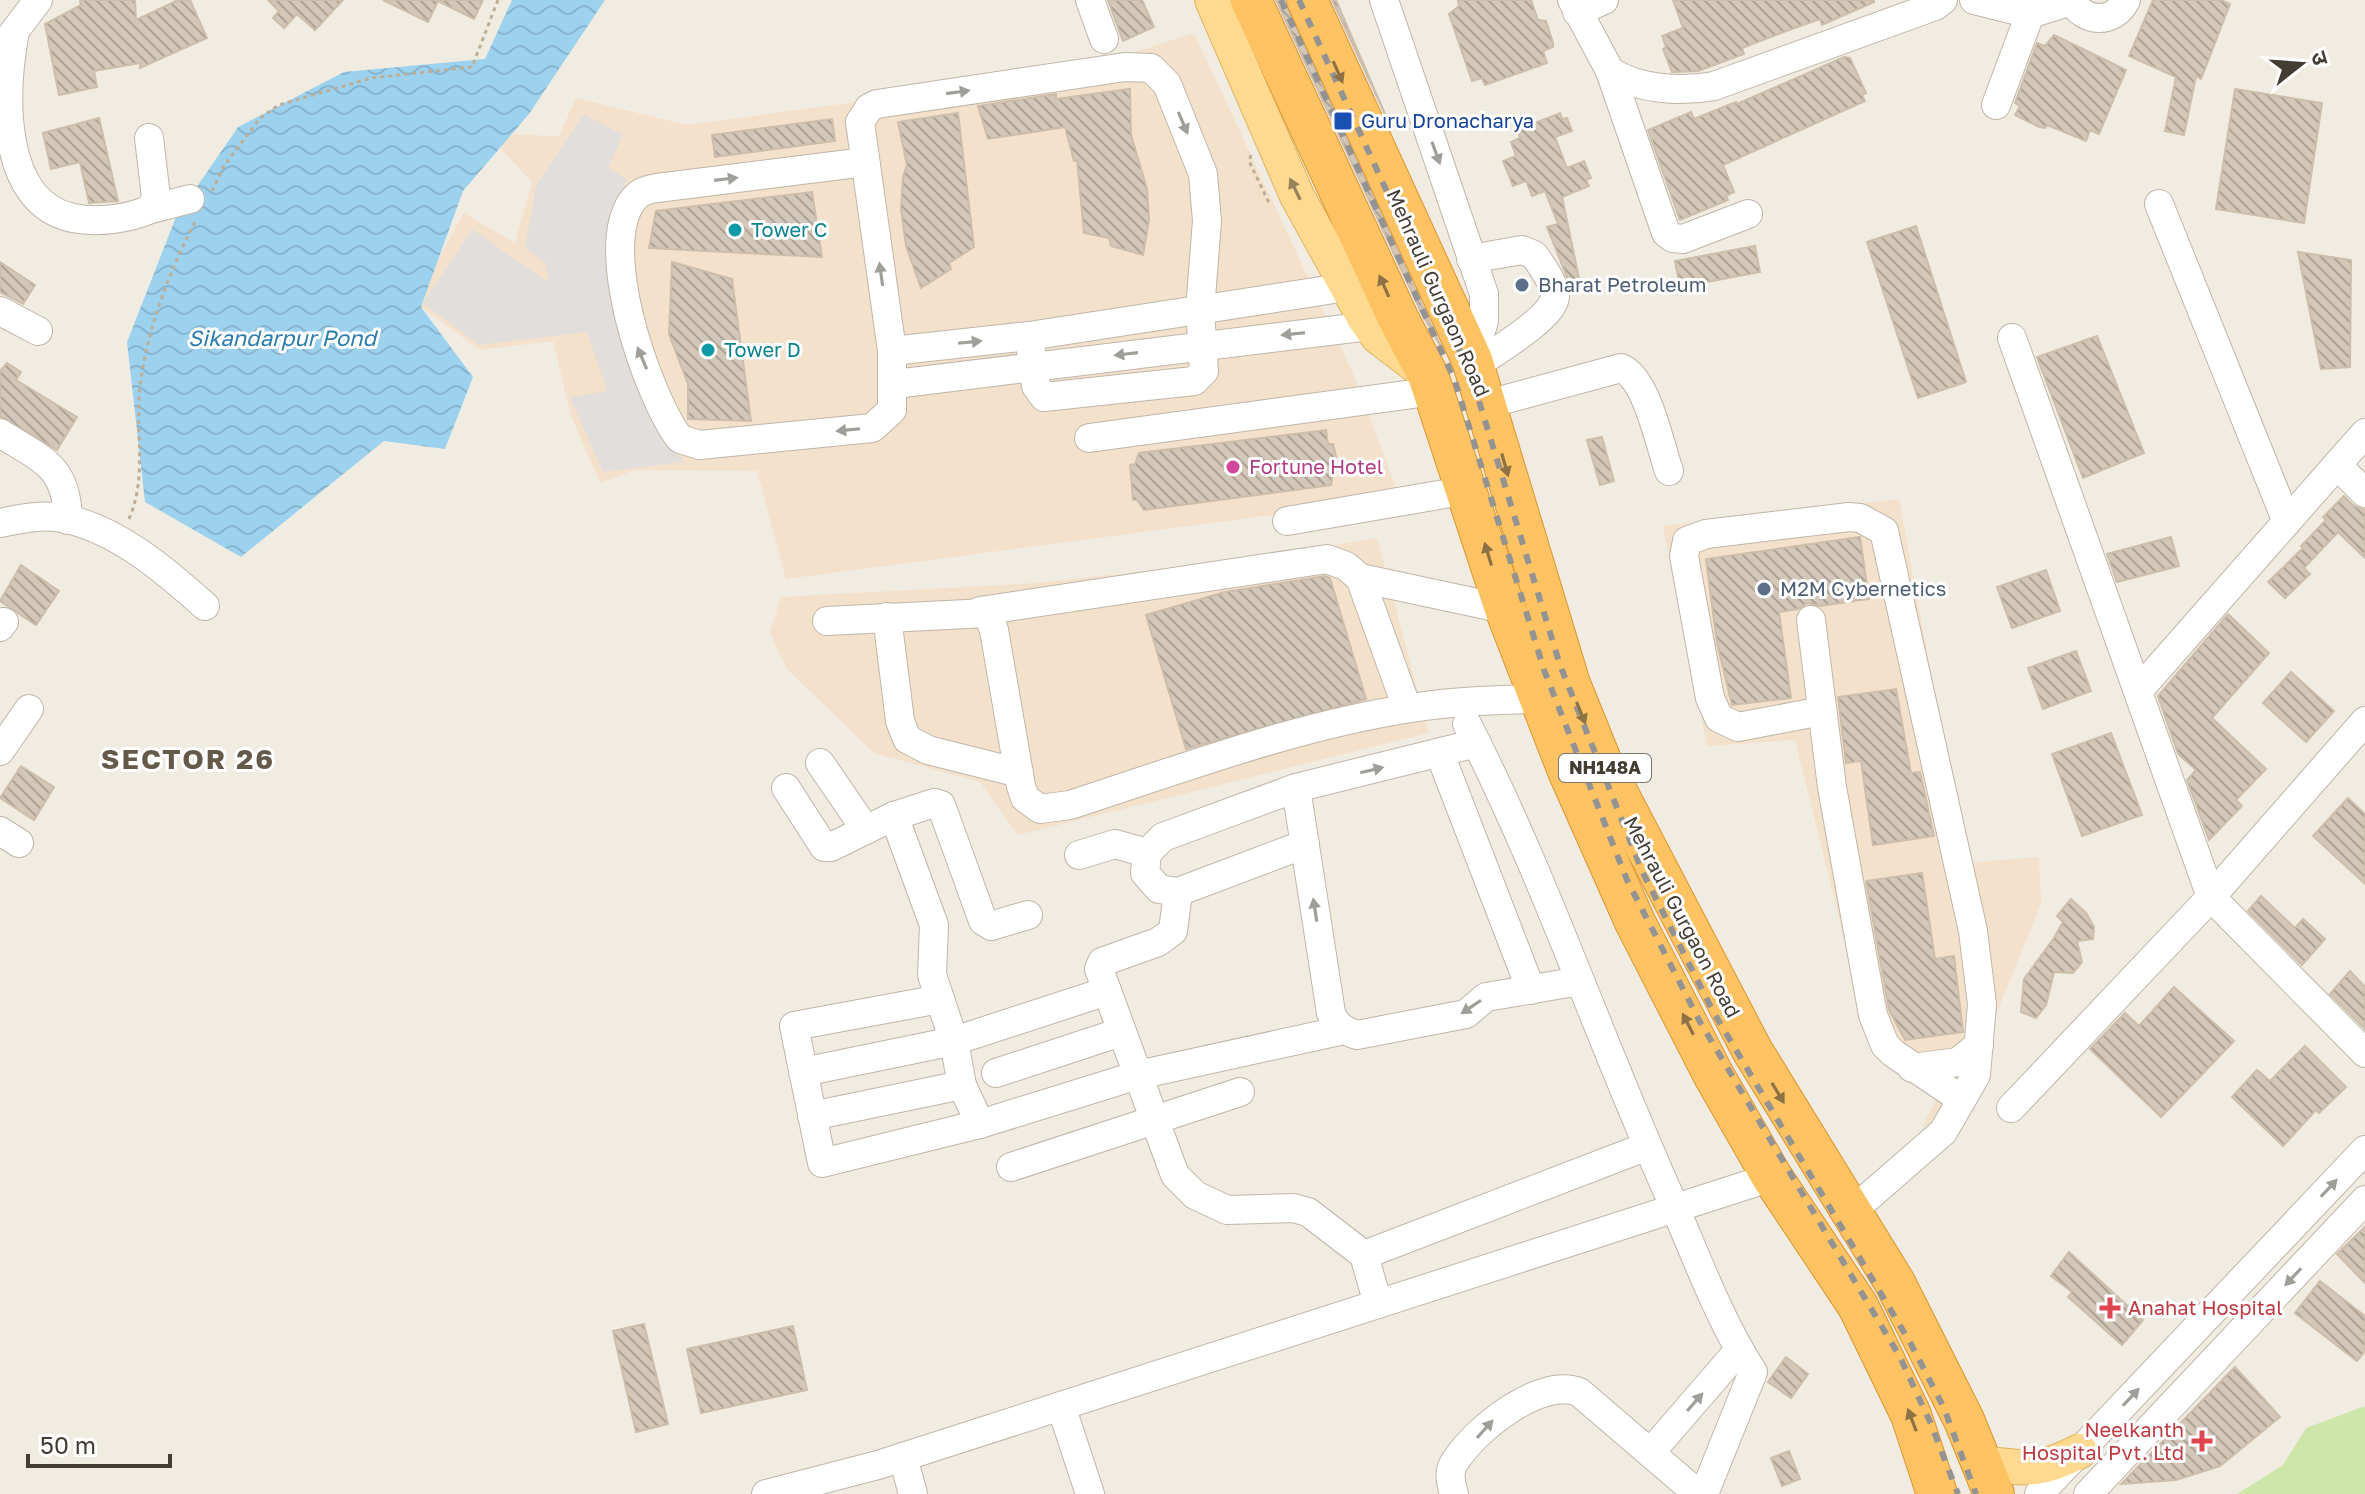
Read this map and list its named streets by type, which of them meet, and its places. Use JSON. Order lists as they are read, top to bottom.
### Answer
{
  "streets": {
    "highway": ["Mehrauli Gurgaon Road", "NH148A"]
  },
  "districts": ["SECTOR 26"],
  "water": ["Sikandarpur Pond"],
  "places": {
    "transit": ["Guru Dronacharya"],
    "other": [
      "Tower C",
      "Bharat Petroleum",
      "Tower D",
      "Fortune Hotel",
      "M2M Cybernetics"
    ],
    "health": ["Anahat Hospital", "Neelkanth Hospital Pvt. Ltd"]
  },
  "scale_bar": "50 m",
  "north": "right"
}
